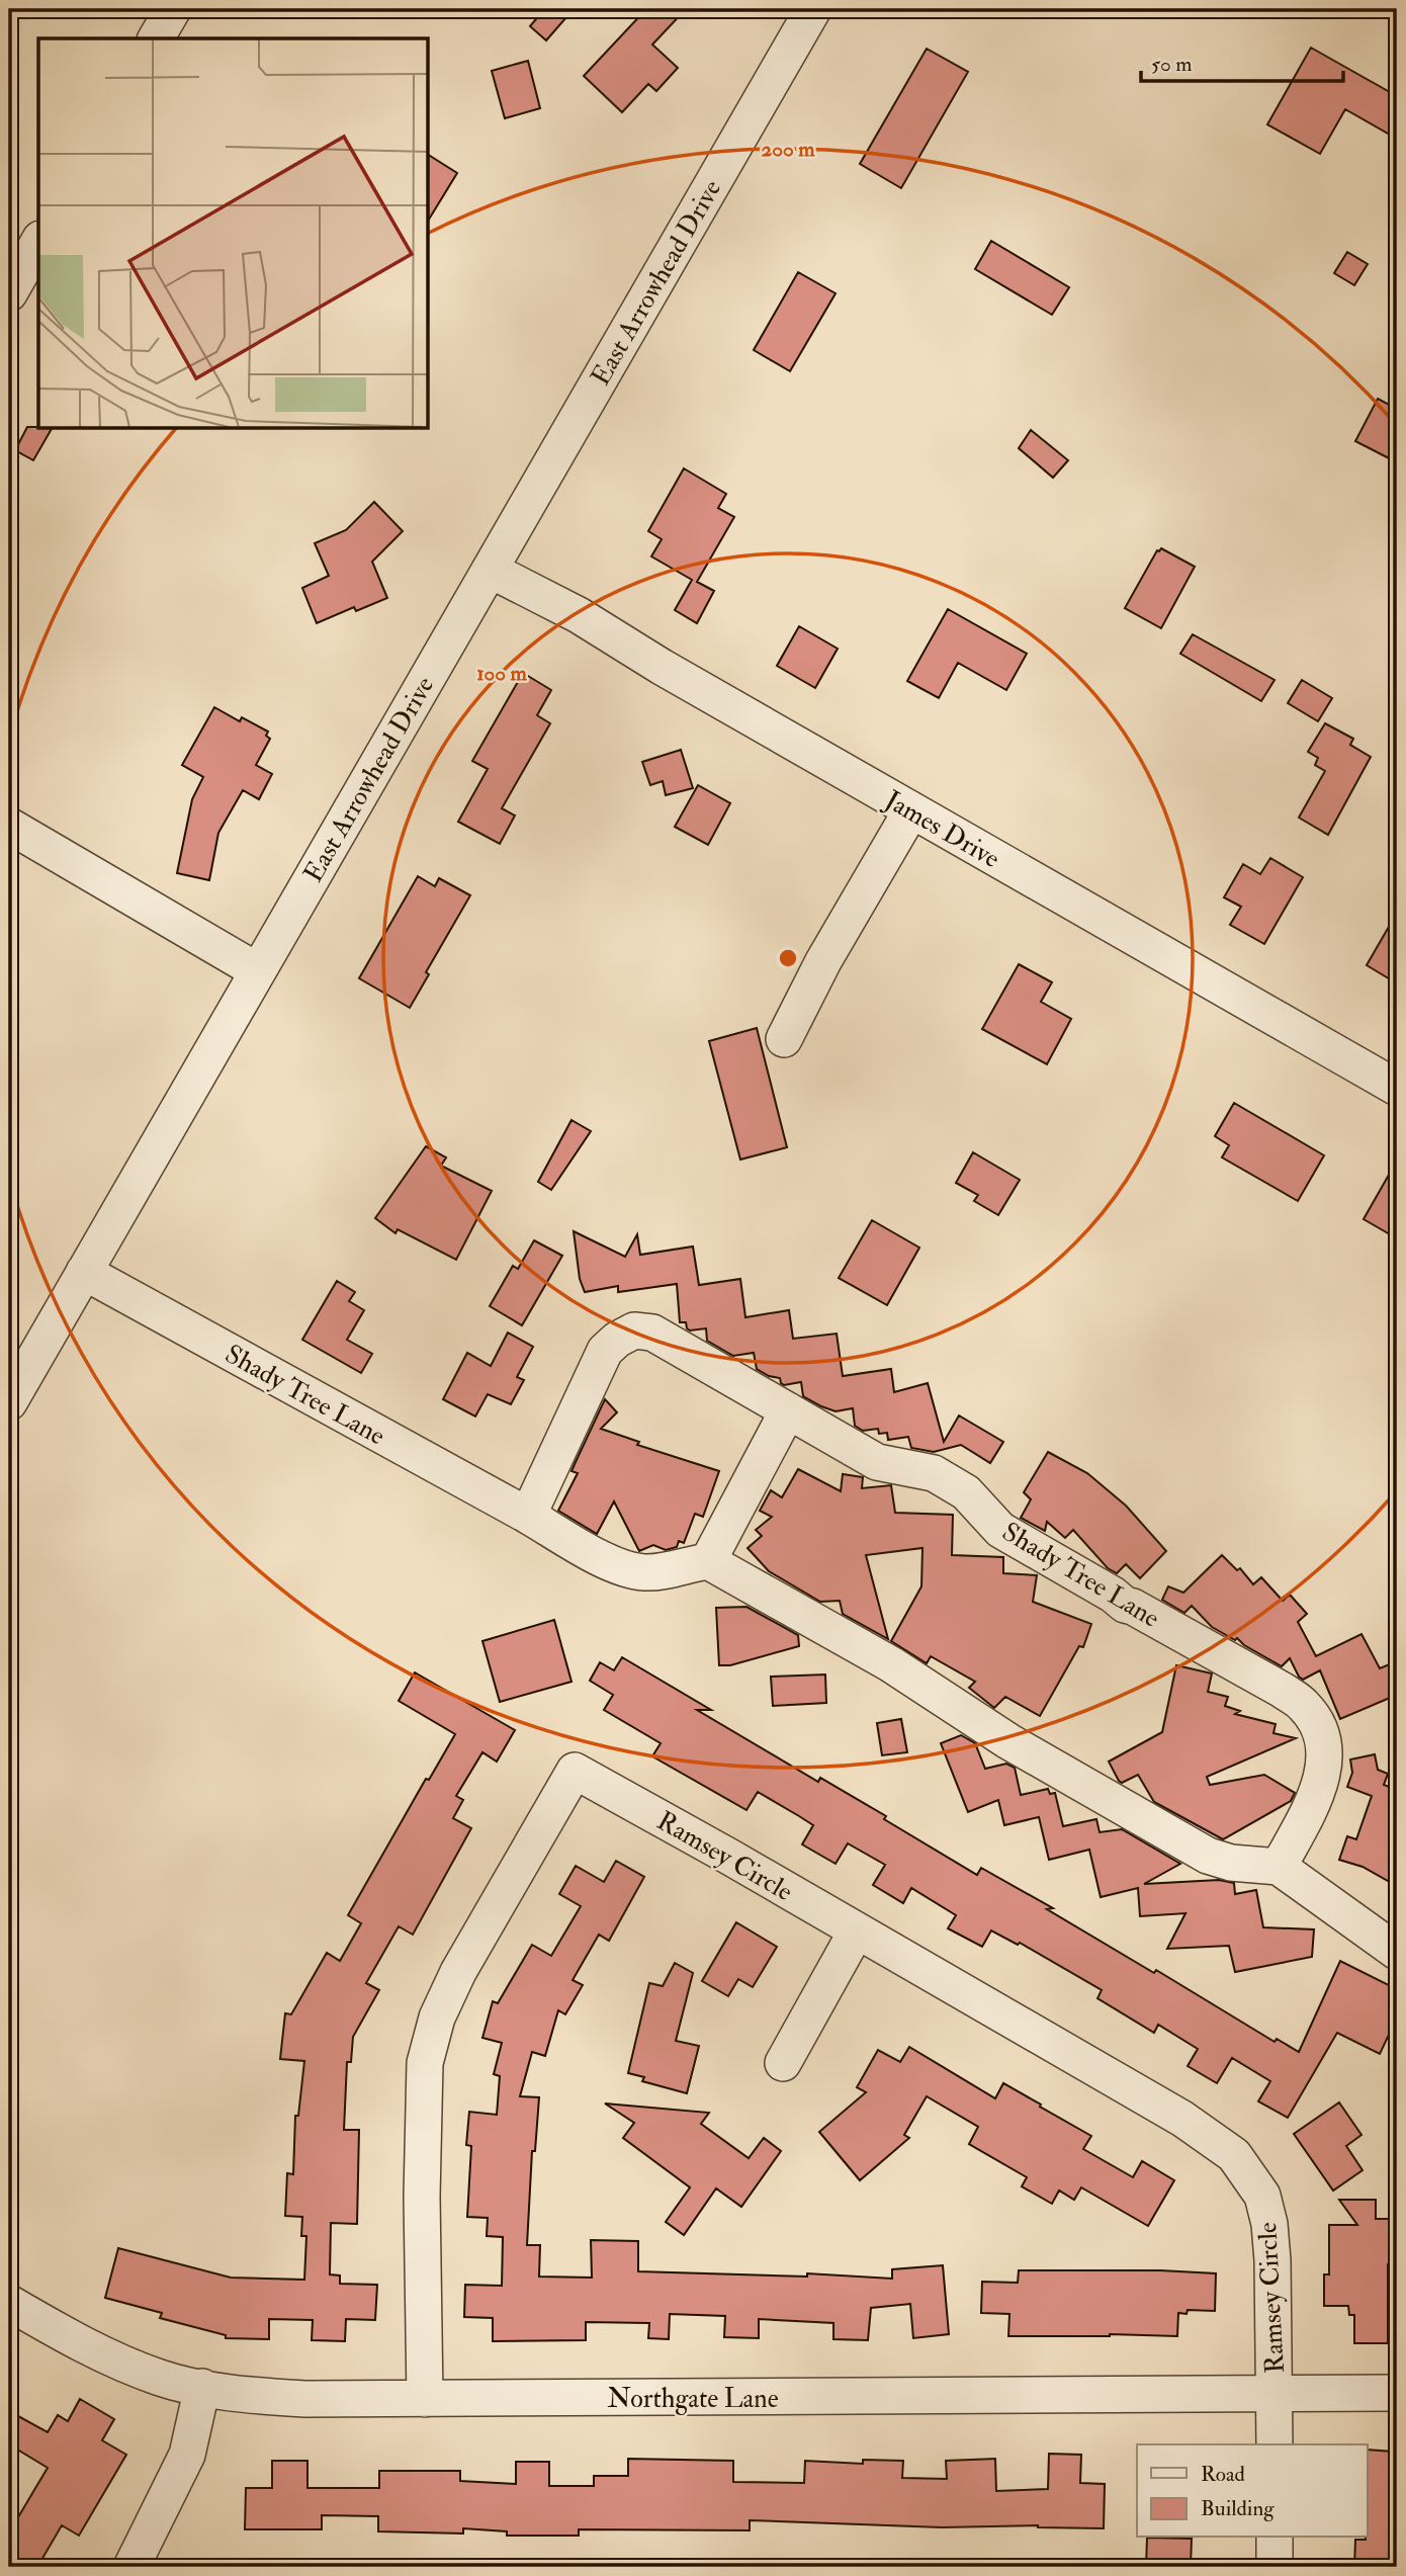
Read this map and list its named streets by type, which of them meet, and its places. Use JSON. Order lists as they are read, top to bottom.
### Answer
{
  "streets": {
    "street": [
      "East Arrowhead Drive",
      "James Drive",
      "Shady Tree Lane",
      "Ramsey Circle",
      "Northgate Lane"
    ]
  },
  "crossings": [
    ["East Arrowhead Drive", "James Drive"],
    ["East Arrowhead Drive", "Shady Tree Lane"],
    ["Ramsey Circle", "Northgate Lane"]
  ],
  "legend": ["Road", "Building"],
  "scale_bar": "50 m",
  "rings": ["200 m", "100 m"]
}
